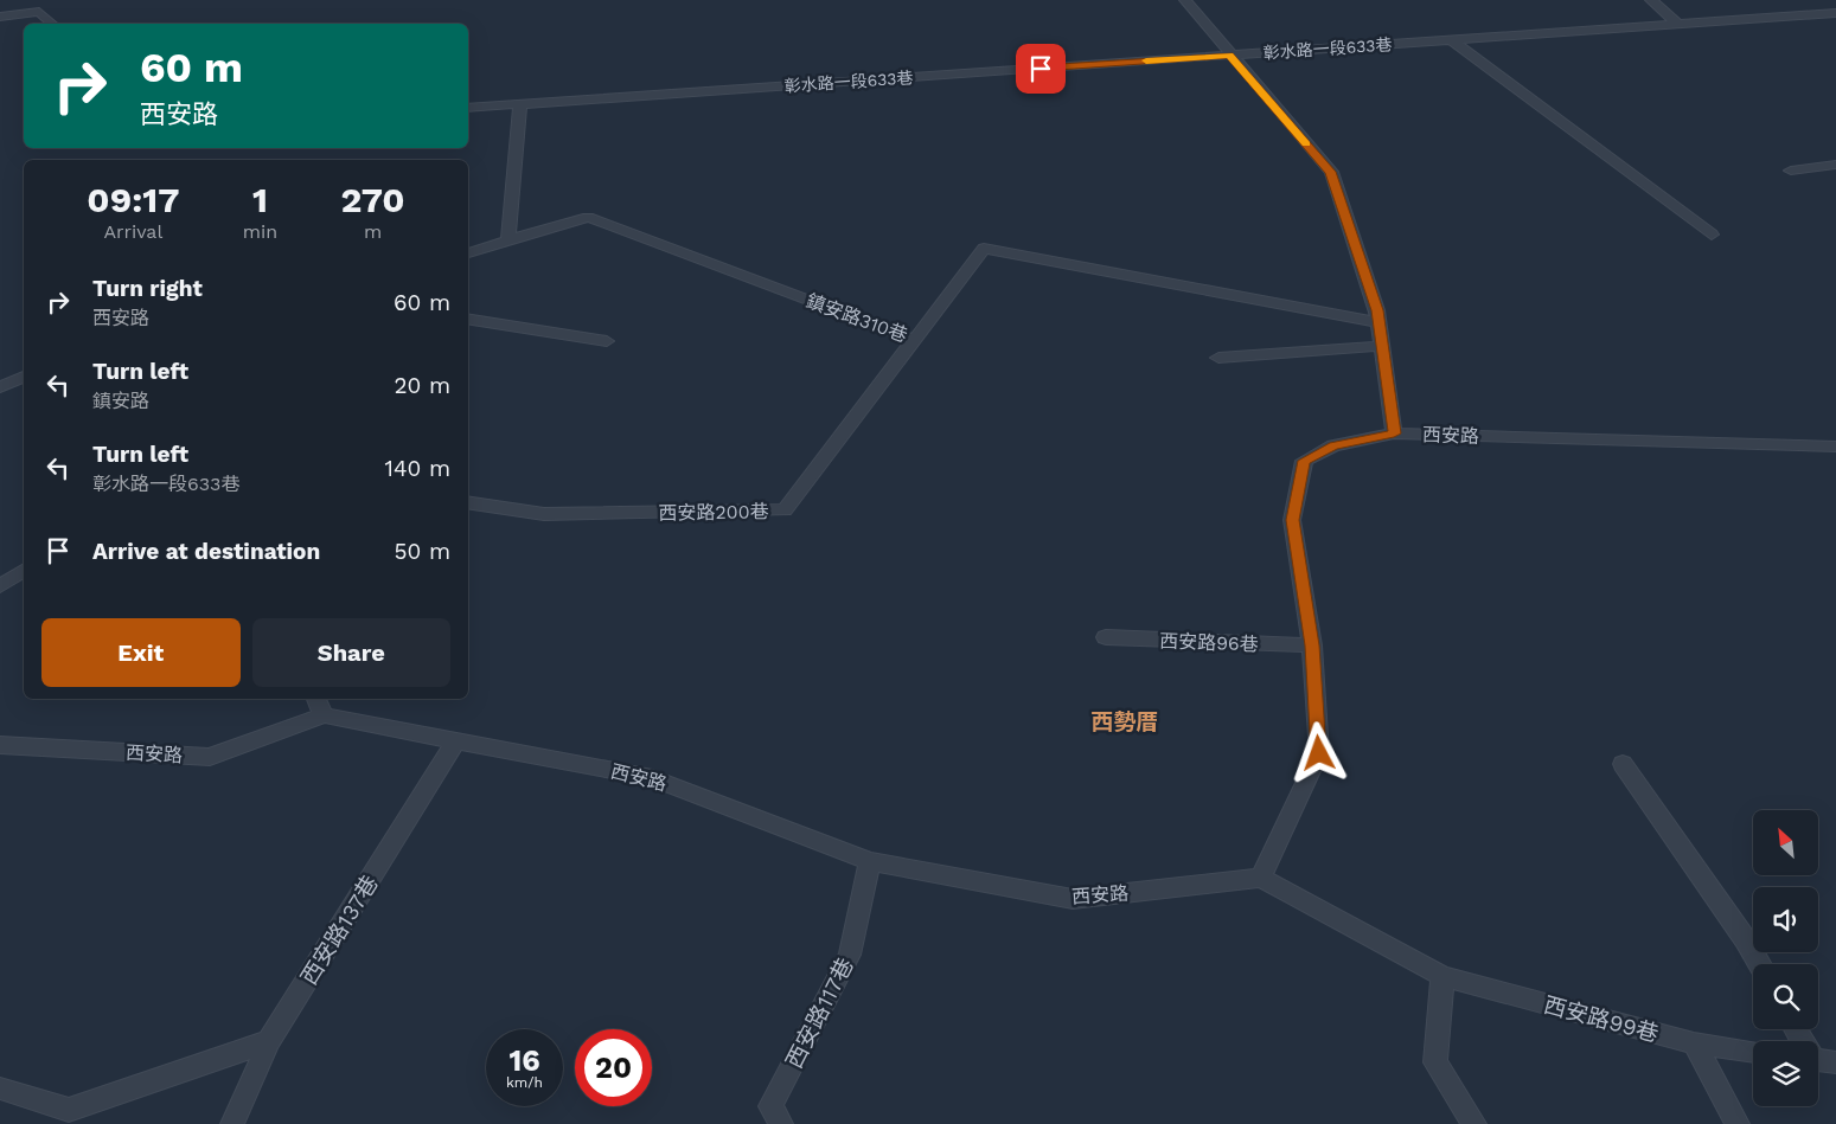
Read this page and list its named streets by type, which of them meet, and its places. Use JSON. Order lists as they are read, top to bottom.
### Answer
{
  "streets": {
    "lane": [
      "彰水路一段633巷",
      "鎮安路310巷",
      "西安路",
      "西安路200巷",
      "西安路96巷",
      "西安路137巷",
      "西安路117巷",
      "西安路99巷"
    ]
  },
  "crossings": [
    ["鎮安路310巷", "西安路200巷"],
    ["西安路", "西安路96巷"],
    ["西安路", "西安路137巷"],
    ["西安路", "西安路117巷"],
    ["西安路", "西安路99巷"]
  ],
  "districts": ["西勢厝"],
  "north": "top left",
  "page": {
    "turn": ["60 m", "西安路"],
    "eta": [
      "09:17",
      "Arrival",
      "1",
      "min",
      "270",
      "m"
    ],
    "list": [
      {
        "name": "Turn right",
        "note": "西安路",
        "value": "60 m"
      },
      {
        "name": "Turn left",
        "note": "鎮安路",
        "value": "20 m"
      },
      {
        "name": "Turn left",
        "note": "彰水路一段633巷",
        "value": "140 m"
      },
      {
        "name": "Arrive at destination",
        "value": "50 m"
      }
    ],
    "buttons": ["Exit", "Share"],
    "speed": "16 km/h",
    "limit": "20"
  }
}
